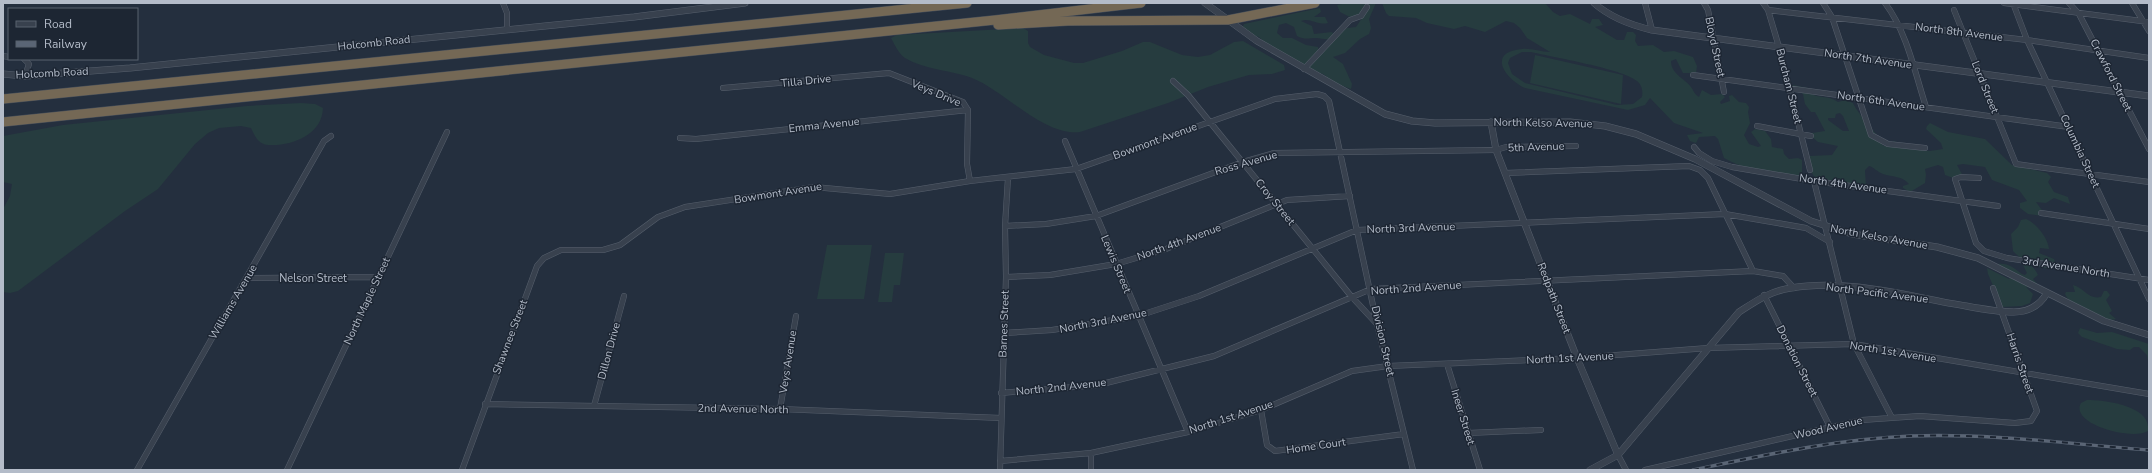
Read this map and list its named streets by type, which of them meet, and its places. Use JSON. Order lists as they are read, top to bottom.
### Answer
{
  "streets": {
    "street": [
      "North 8th Avenue",
      "Holcomb Road",
      "Bloyd Street",
      "North 7th Avenue",
      "Crawford Street",
      "Tilla Drive",
      "Burcham Street",
      "Lord Street",
      "Veys Drive",
      "North 6th Avenue",
      "North Kelso Avenue",
      "Emma Avenue",
      "Bowmont Avenue",
      "5th Avenue",
      "Columbia Street",
      "Ross Avenue",
      "North 4th Avenue",
      "Croy Street",
      "North 3rd Avenue",
      "Lewis Street",
      "3rd Avenue North",
      "Nelson Street",
      "North 2nd Avenue",
      "North Pacific Avenue",
      "Redpath Street",
      "North Maple Street",
      "Williams Avenue",
      "Barnes Street",
      "Shawnee Street",
      "Division Street",
      "Dillon Drive",
      "North 1st Avenue",
      "Donation Street",
      "Veys Avenue",
      "Harris Street",
      "2nd Avenue North",
      "Ineer Street",
      "Wood Avenue",
      "Home Court"
    ]
  },
  "crossings": [
    ["North 8th Avenue", "Crawford Street"],
    ["North 8th Avenue", "Burcham Street"],
    ["North 8th Avenue", "Lord Street"],
    ["North 8th Avenue", "Columbia Street"],
    ["Bloyd Street", "North 7th Avenue"],
    ["Bloyd Street", "North 6th Avenue"],
    ["North 7th Avenue", "Crawford Street"],
    ["North 7th Avenue", "Burcham Street"],
    ["North 7th Avenue", "Lord Street"],
    ["North 7th Avenue", "Columbia Street"],
    ["Tilla Drive", "Veys Drive"],
    ["Burcham Street", "North 6th Avenue"],
    ["Lord Street", "North 6th Avenue"],
    ["Lord Street", "Columbia Street"],
    ["Veys Drive", "Emma Avenue"],
    ["Veys Drive", "Bowmont Avenue"],
    ["North 6th Avenue", "Columbia Street"],
    ["North Kelso Avenue", "North Pacific Avenue"],
    ["North Kelso Avenue", "Redpath Street"],
    ["Bowmont Avenue", "Croy Street"],
    ["Bowmont Avenue", "Lewis Street"],
    ["Bowmont Avenue", "Barnes Street"],
    ["Bowmont Avenue", "Shawnee Street"],
    ["Bowmont Avenue", "Division Street"],
    ["5th Avenue", "Ross Avenue"],
    ["5th Avenue", "Redpath Street"],
    ["Columbia Street", "3rd Avenue North"],
    ["Ross Avenue", "Croy Street"],
    ["Ross Avenue", "Lewis Street"],
    ["Ross Avenue", "Redpath Street"],
    ["Ross Avenue", "Barnes Street"],
    ["Ross Avenue", "Division Street"],
    ["North 4th Avenue", "Croy Street"],
    ["North 4th Avenue", "Lewis Street"],
    ["North 4th Avenue", "3rd Avenue North"],
    ["North 4th Avenue", "Barnes Street"],
    ["North 4th Avenue", "Division Street"],
    ["Croy Street", "North 3rd Avenue"],
    ["Croy Street", "North 2nd Avenue"],
    ["Croy Street", "Division Street"],
    ["North 3rd Avenue", "Lewis Street"],
    ["North 3rd Avenue", "Redpath Street"],
    ["North 3rd Avenue", "Barnes Street"],
    ["North 3rd Avenue", "Division Street"],
    ["Lewis Street", "North 2nd Avenue"],
    ["Lewis Street", "North 1st Avenue"],
    ["Nelson Street", "North Maple Street"],
    ["Nelson Street", "Williams Avenue"],
    ["North 2nd Avenue", "North Pacific Avenue"],
    ["North 2nd Avenue", "Redpath Street"],
    ["North 2nd Avenue", "Barnes Street"],
    ["North 2nd Avenue", "Division Street"],
    ["North Pacific Avenue", "Redpath Street"],
    ["North Pacific Avenue", "North 1st Avenue"],
    ["North Pacific Avenue", "Donation Street"],
    ["North Pacific Avenue", "Harris Street"],
    ["Redpath Street", "North 1st Avenue"],
    ["Barnes Street", "North 1st Avenue"],
    ["Barnes Street", "2nd Avenue North"],
    ["Shawnee Street", "2nd Avenue North"],
    ["Division Street", "North 1st Avenue"],
    ["Division Street", "Home Court"],
    ["Dillon Drive", "2nd Avenue North"],
    ["North 1st Avenue", "Donation Street"],
    ["North 1st Avenue", "Harris Street"],
    ["North 1st Avenue", "Ineer Street"],
    ["North 1st Avenue", "Home Court"],
    ["Donation Street", "Wood Avenue"],
    ["Veys Avenue", "2nd Avenue North"],
    ["Harris Street", "Wood Avenue"]
  ],
  "legend": ["Road", "Railway"]
}
